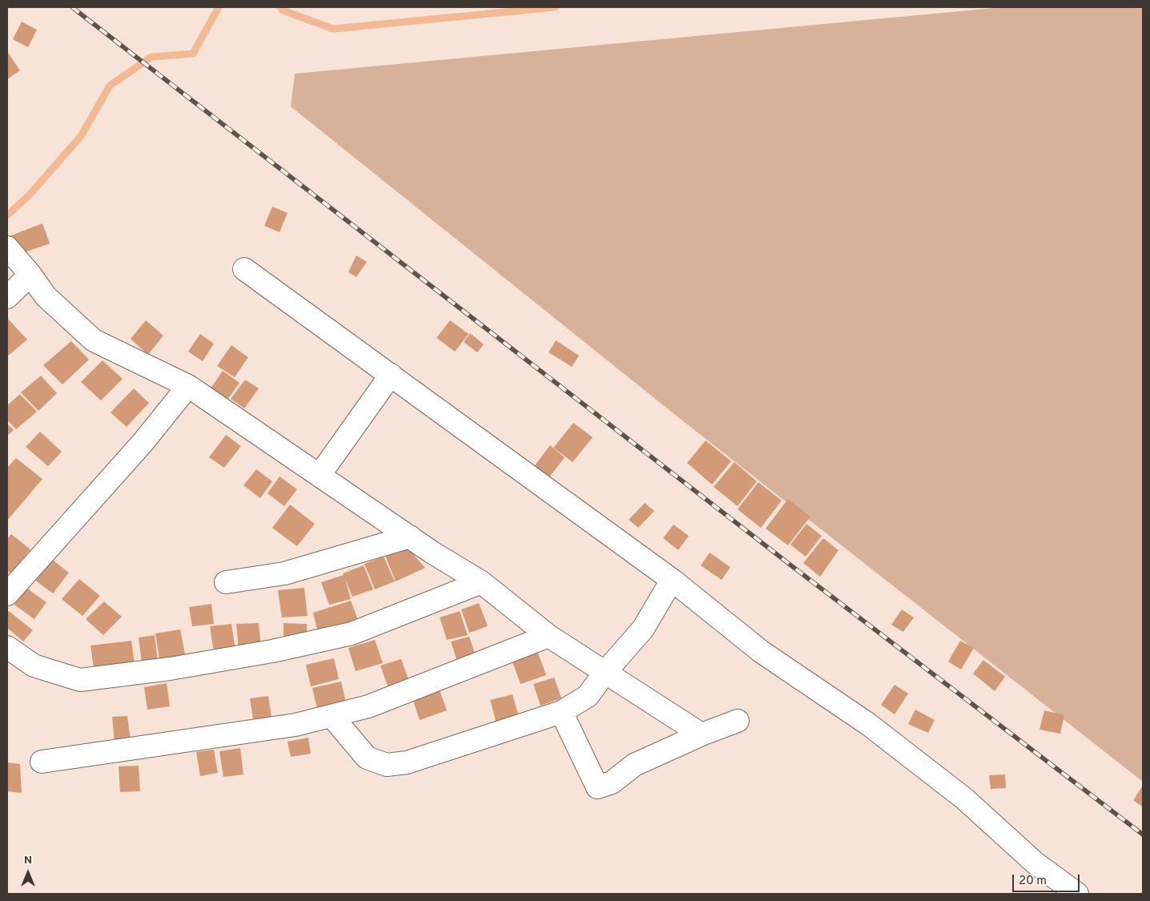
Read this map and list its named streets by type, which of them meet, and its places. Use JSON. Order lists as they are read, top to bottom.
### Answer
{
  "scale_bar": "20 m",
  "north": "top"
}
